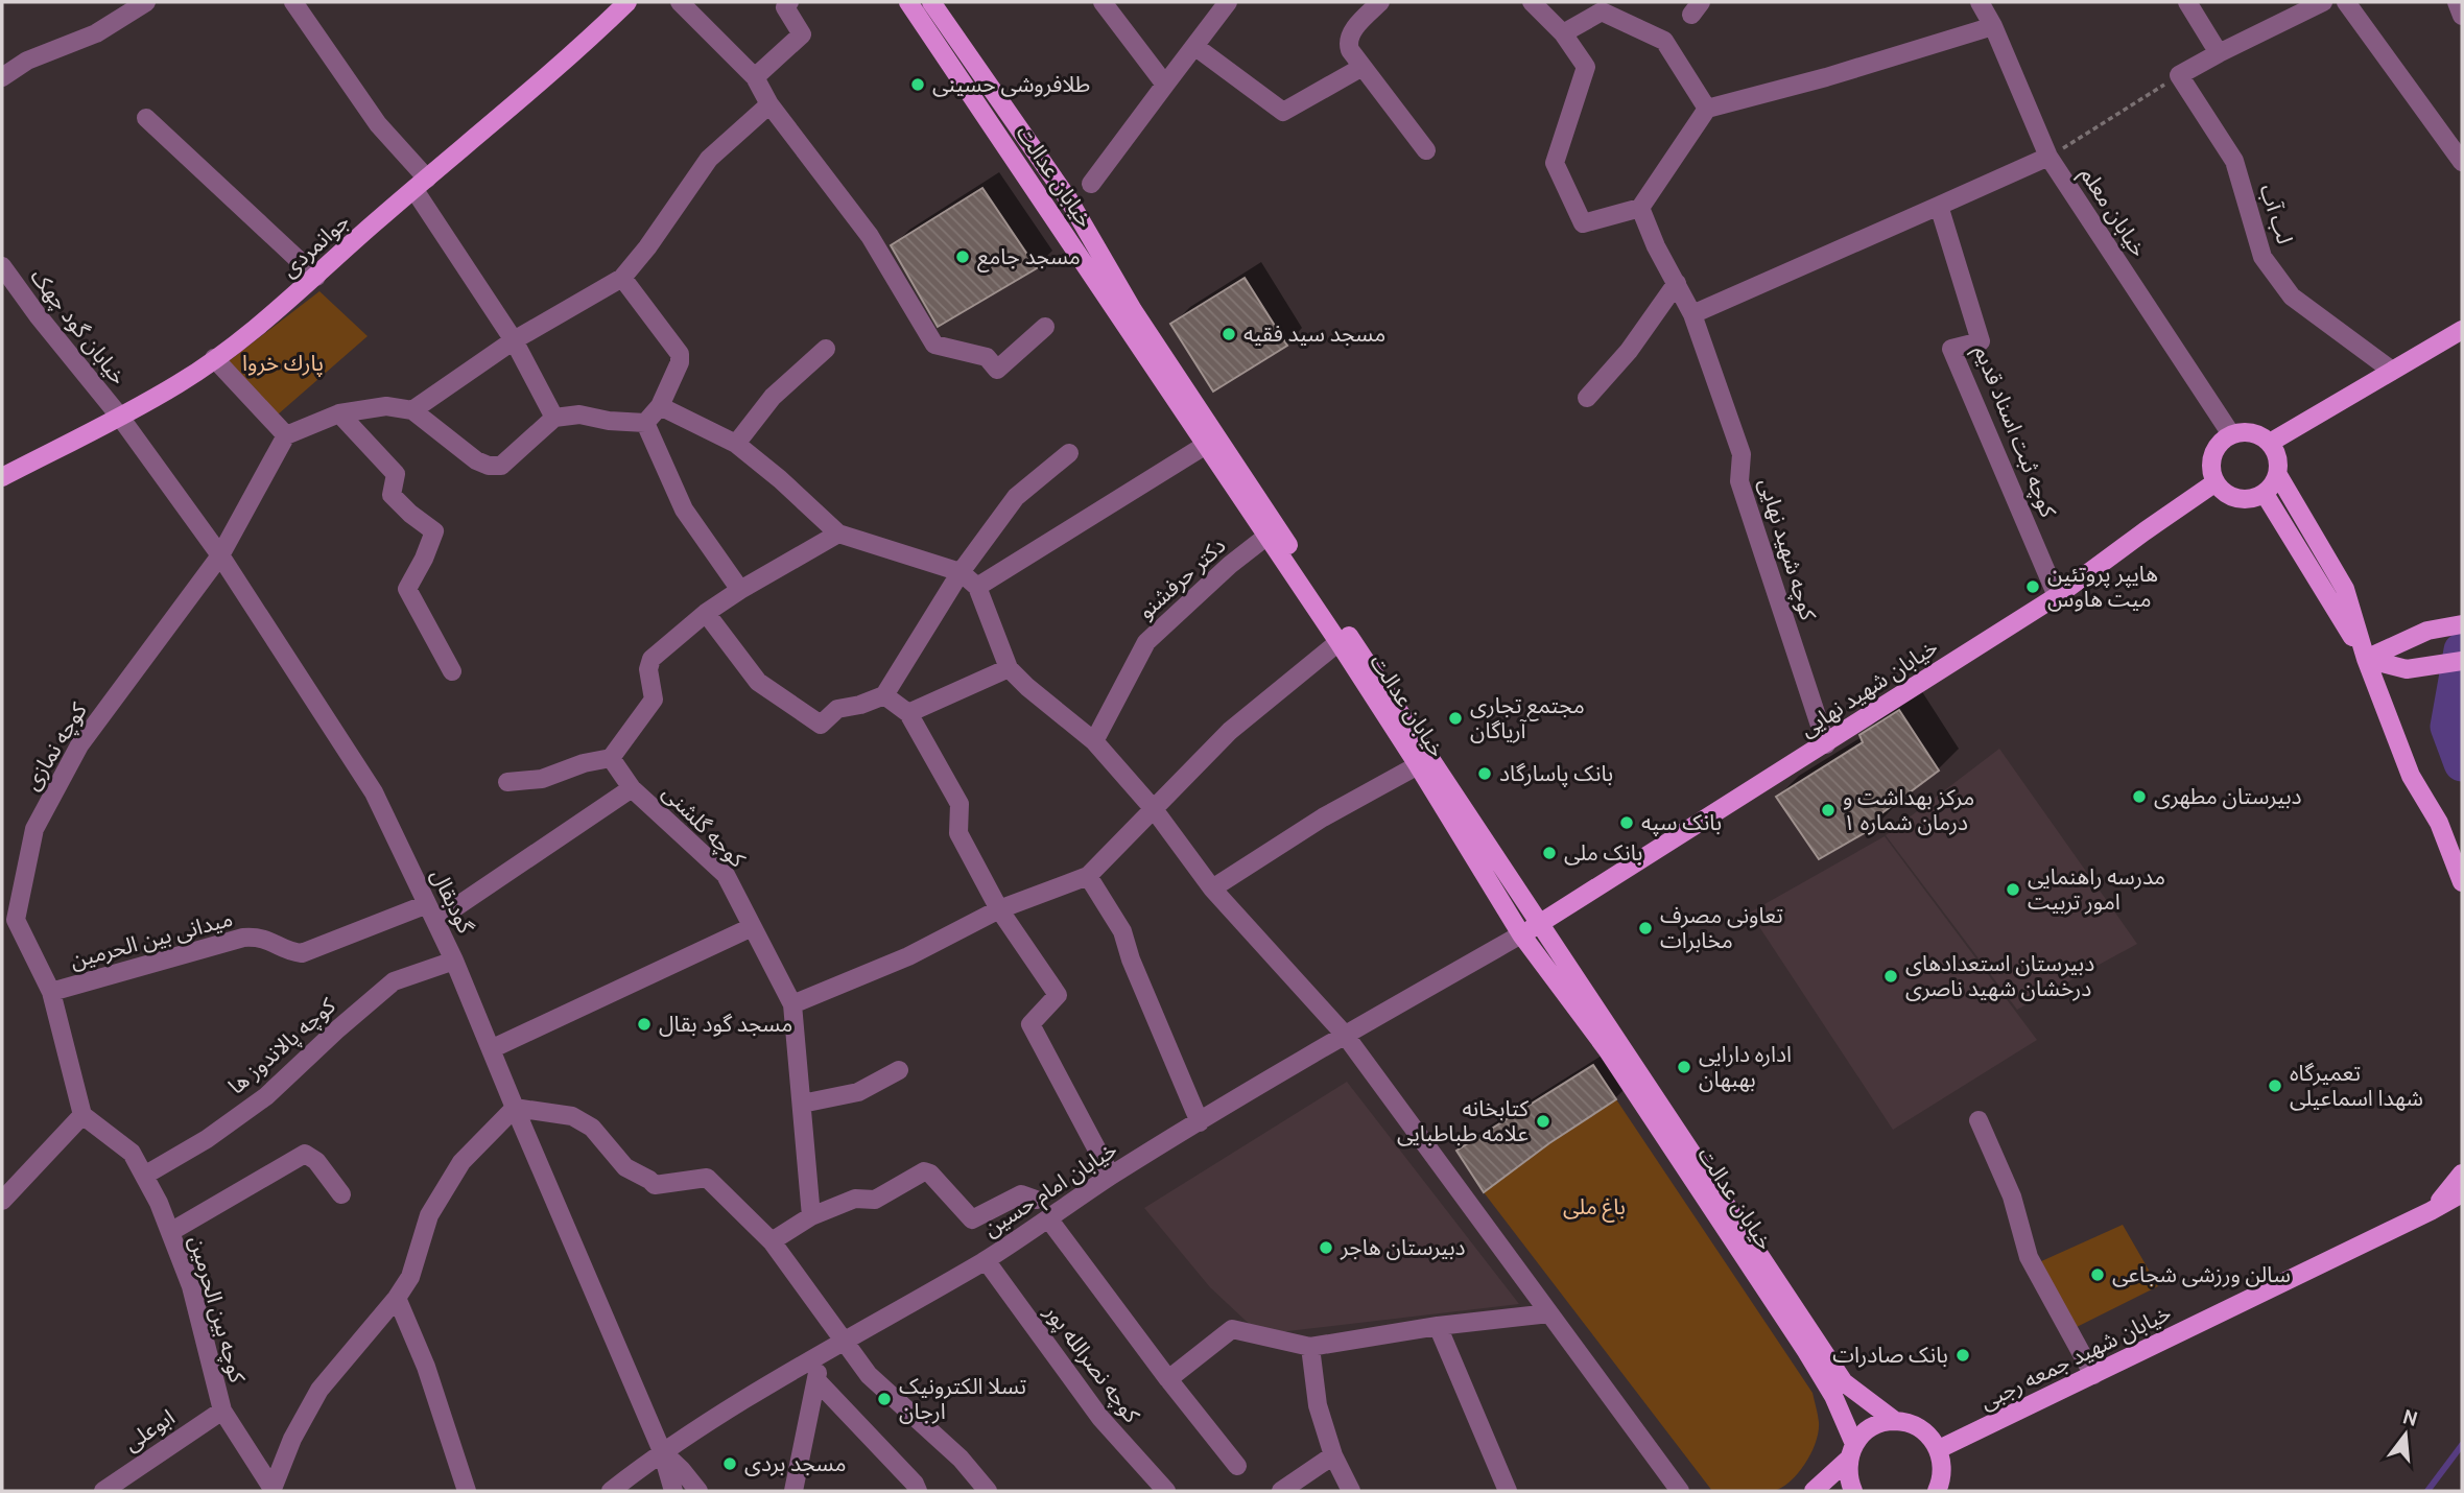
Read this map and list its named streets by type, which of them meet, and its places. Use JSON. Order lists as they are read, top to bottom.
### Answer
{
  "streets": {
    "main road": [
      "خیابان عدالت",
      "جوانمردی",
      "خیابان شهید نهایی",
      "خیابان شهید جمعه رجبی"
    ],
    "street": [
      "خیابان معلم",
      "لب آب",
      "خیابان گود چهک",
      "کوچه ثبت اسناد قدیم",
      "کوچه شهید نهایی",
      "دکتر حرفشنو",
      "کوچه نمازی",
      "کوچه گلشنی",
      "گودبقال",
      "میدانی بین الحرمین",
      "کوچه پالاندوز ها",
      "خیابان امام حسین",
      "کوچه بین الحرمین",
      "کوچه نصرالله پور",
      "ابوعلی"
    ]
  },
  "crossings": [
    ["خیابان عدالت", "دکتر حرفشنو"],
    ["خیابان عدالت", "خیابان شهید نهایی"],
    ["خیابان عدالت", "خیابان امام حسین"],
    ["خیابان عدالت", "خیابان شهید جمعه رجبی"],
    ["خیابان معلم", "خیابان شهید نهایی"],
    ["جوانمردی", "خیابان گود چهک"],
    ["جوانمردی", "گودبقال"],
    ["خیابان گود چهک", "گودبقال"],
    ["کوچه ثبت اسناد قدیم", "خیابان شهید نهایی"],
    ["کوچه شهید نهایی", "خیابان شهید نهایی"],
    ["خیابان شهید نهایی", "خیابان امام حسین"],
    ["کوچه نمازی", "گودبقال"],
    ["کوچه نمازی", "میدانی بین الحرمین"],
    ["کوچه نمازی", "کوچه بین الحرمین"],
    ["کوچه گلشنی", "میدانی بین الحرمین"],
    ["گودبقال", "میدانی بین الحرمین"],
    ["گودبقال", "کوچه پالاندوز ها"],
    ["گودبقال", "خیابان امام حسین"],
    ["کوچه پالاندوز ها", "کوچه بین الحرمین"],
    ["خیابان امام حسین", "کوچه نصرالله پور"],
    ["کوچه بین الحرمین", "ابوعلی"]
  ],
  "parks": ["پارك خروا", "باغ ملی"],
  "places": [
    "طلافروشی حسینی",
    "مسجد جامع",
    "مسجد سید فقیه",
    "هایپر پروتئین میت هاوس",
    "مجتمع تجاری آریاگان",
    "بانک پاسارگاد",
    "دبیرستان مطهری",
    "مرکز بهداشت و درمان شماره ۱",
    "بانک سپه",
    "بانک ملی",
    "مدرسه راهنمایی امور تربیت",
    "تعاونی مصرف مخابرات",
    "دبیرستان استعدادهای درخشان شهید ناصری",
    "مسجد گود بقال",
    "اداره دارایی بهبهان",
    "تعمیرگاه شهدا اسماعیلی",
    "کتابخانه علامه طباطبایی",
    "دبیرستان هاجر",
    "سالن ورزشی شجاعی",
    "بانک صادرات",
    "تسلا الکترونیک ارجان",
    "مسجد بردی"
  ],
  "north": "top"
}
